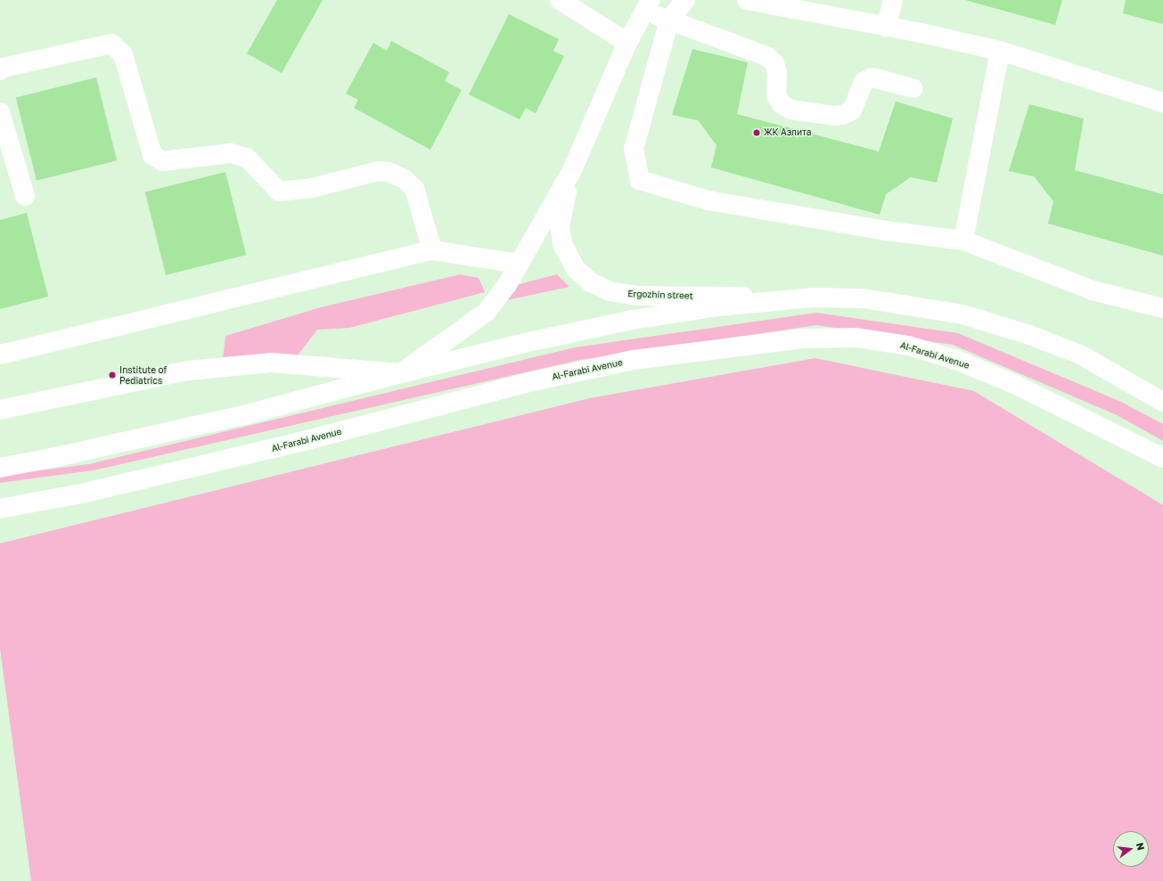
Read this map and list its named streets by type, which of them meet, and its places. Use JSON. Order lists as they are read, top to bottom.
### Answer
{
  "streets": {
    "main road": ["Ergozhin street", "Al-Farabi Avenue"]
  },
  "places": ["ЖК Аэлита", "Institute of Pediatrics"],
  "north": "right"
}
